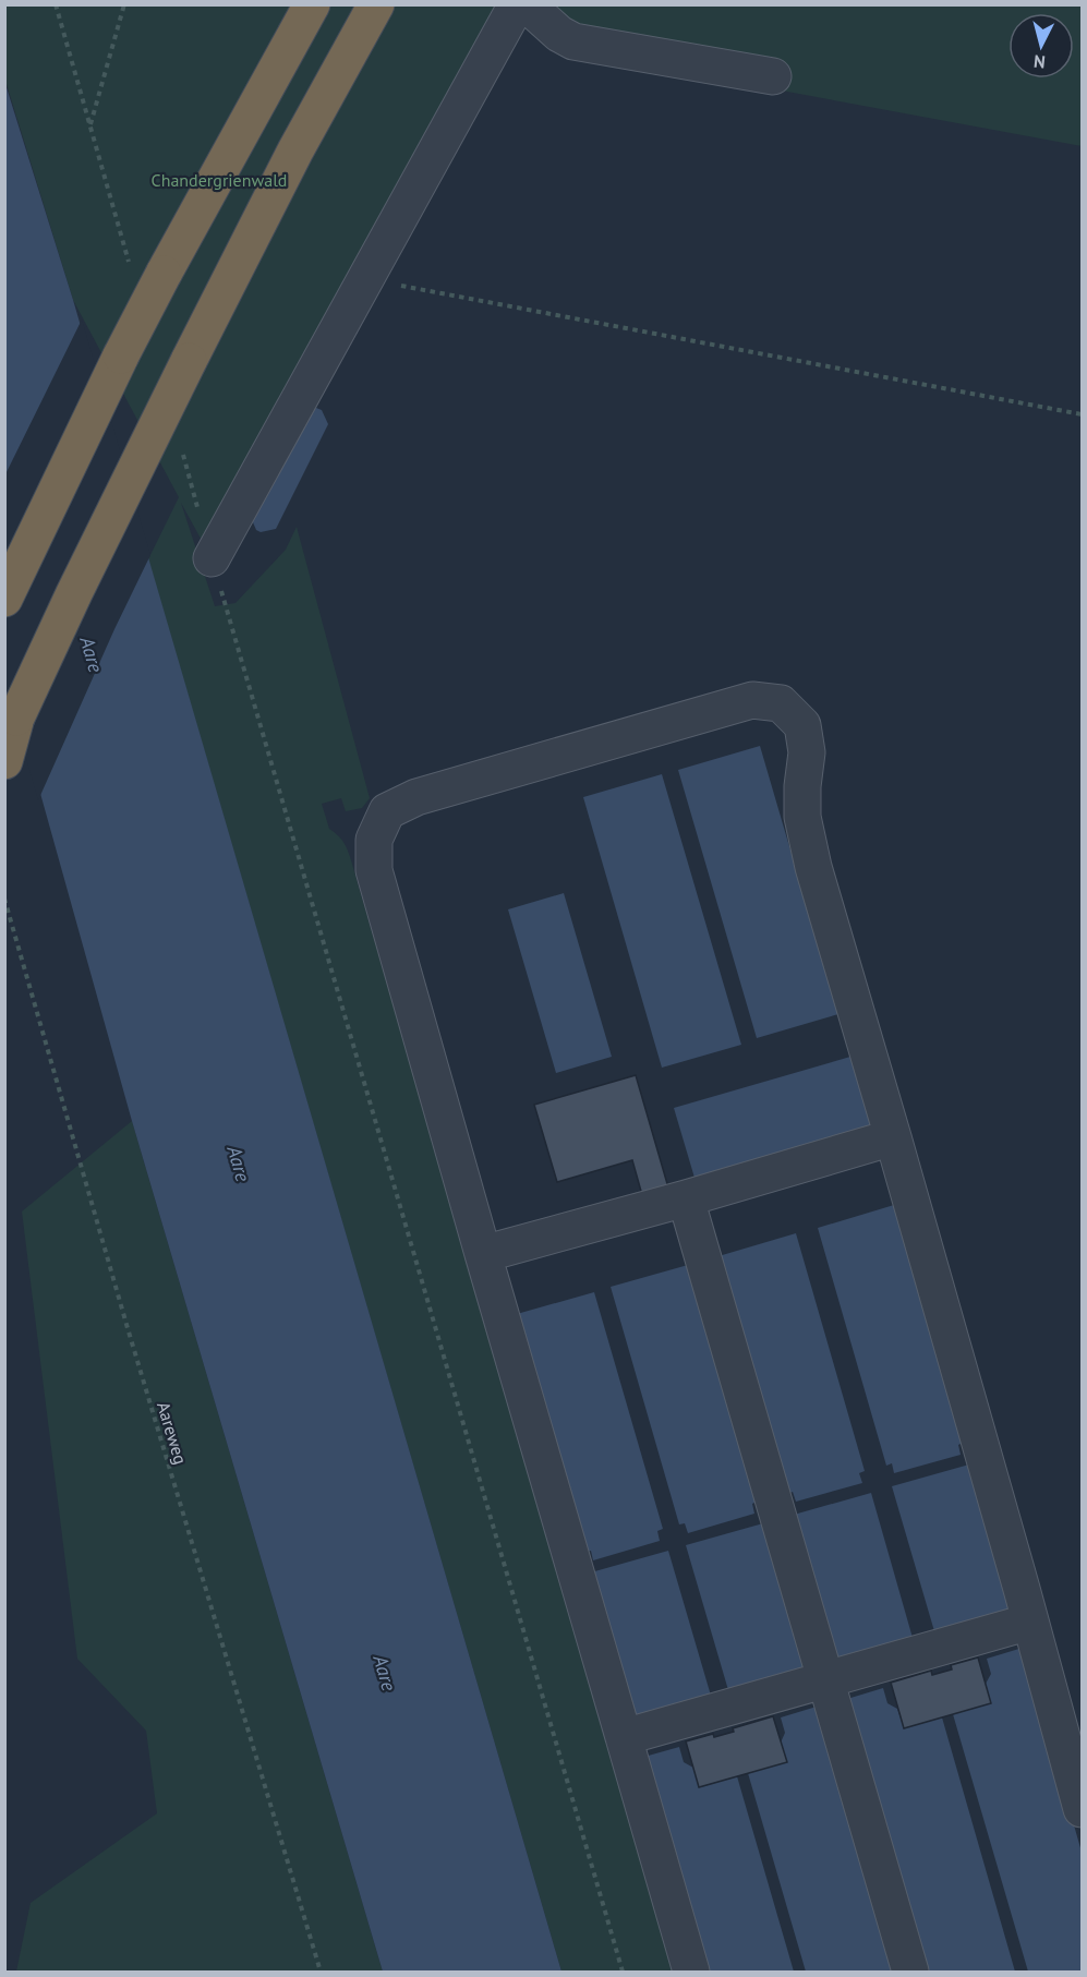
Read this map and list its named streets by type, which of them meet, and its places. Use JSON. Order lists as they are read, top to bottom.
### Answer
{
  "streets": {
    "path": ["Aareweg"]
  },
  "water": ["Aare"],
  "parks": ["Chandergrienwald"],
  "north": "bottom"
}
